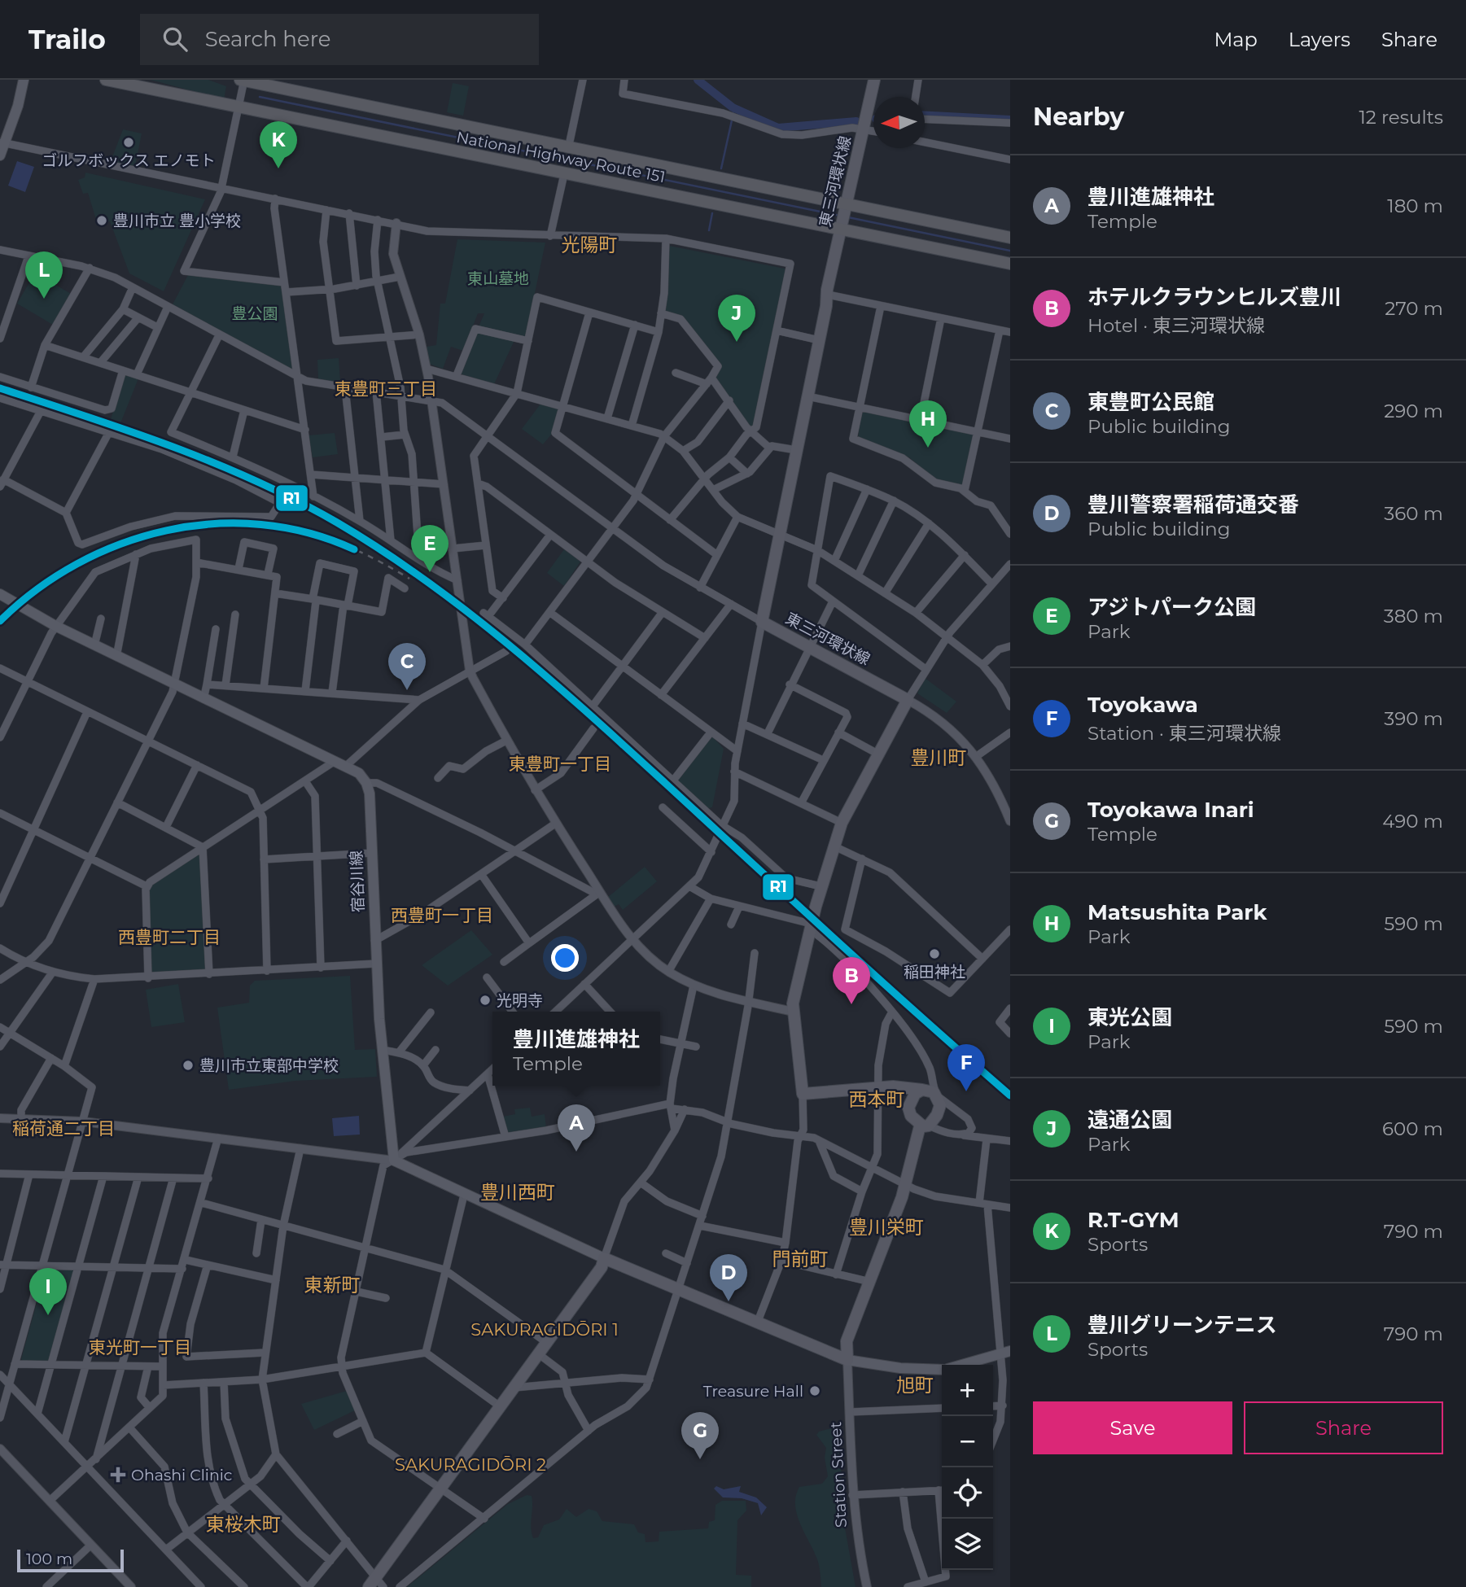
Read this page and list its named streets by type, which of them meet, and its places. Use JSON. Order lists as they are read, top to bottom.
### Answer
{
  "streets": {
    "highway": ["National Highway Route 151"],
    "main road": ["東三河環状線", "宿谷川線"],
    "street": ["Station Street"]
  },
  "crossings": [
    ["National Highway Route 151", "東三河環状線"]
  ],
  "districts": [
    "光陽町",
    "東豊町三丁目",
    "豊川町",
    "東豊町一丁目",
    "西豊町一丁目",
    "西豊町二丁目",
    "西本町",
    "稲荷通二丁目",
    "豊川西町",
    "豊川栄町",
    "門前町",
    "東新町",
    "SAKURAGIDŌRI 1",
    "東光町一丁目",
    "旭町",
    "SAKURAGIDŌRI 2",
    "東桜木町"
  ],
  "parks": ["東山墓地", "豊公園"],
  "places": {
    "other": [
      "ゴルフボックス エノモト",
      "豊川市立 豊小学校",
      "稲田神社",
      "光明寺",
      "豊川市立東部中学校",
      "Treasure Hall"
    ],
    "health": ["Ohashi Clinic"]
  },
  "lines": ["transit line R1"],
  "scale_bar": "100 m",
  "north": "left",
  "page": {
    "header": "Trailo",
    "search": "Search here",
    "nav": ["Map", "Layers", "Share"],
    "heading": ["Nearby", "12 results"],
    "pins": [
      "K",
      "L",
      "J",
      "H",
      "E",
      "C",
      "B",
      "F",
      "A",
      "D",
      "I",
      "G"
    ],
    "list": [
      {
        "mark": "A",
        "name": "豊川進雄神社",
        "note": "Temple",
        "value": "180 m"
      },
      {
        "mark": "B",
        "name": "ホテルクラウンヒルズ豊川",
        "note": "Hotel · 東三河環状線",
        "value": "270 m"
      },
      {
        "mark": "C",
        "name": "東豊町公民館",
        "note": "Public building",
        "value": "290 m"
      },
      {
        "mark": "D",
        "name": "豊川警察署稲荷通交番",
        "note": "Public building",
        "value": "360 m"
      },
      {
        "mark": "E",
        "name": "アジトパーク公園",
        "note": "Park",
        "value": "380 m"
      },
      {
        "mark": "F",
        "name": "Toyokawa",
        "note": "Station · 東三河環状線",
        "value": "390 m"
      },
      {
        "mark": "G",
        "name": "Toyokawa Inari",
        "note": "Temple",
        "value": "490 m"
      },
      {
        "mark": "H",
        "name": "Matsushita Park",
        "note": "Park",
        "value": "590 m"
      },
      {
        "mark": "I",
        "name": "東光公園",
        "note": "Park",
        "value": "590 m"
      },
      {
        "mark": "J",
        "name": "遠通公園",
        "note": "Park",
        "value": "600 m"
      },
      {
        "mark": "K",
        "name": "R.T-GYM",
        "note": "Sports",
        "value": "790 m"
      },
      {
        "mark": "L",
        "name": "豊川グリーンテニス",
        "note": "Sports",
        "value": "790 m"
      }
    ],
    "popup": ["豊川進雄神社", "Temple"],
    "map_buttons": ["+", "−"],
    "buttons": ["Save", "Share"],
    "scale": "100 m"
  }
}
